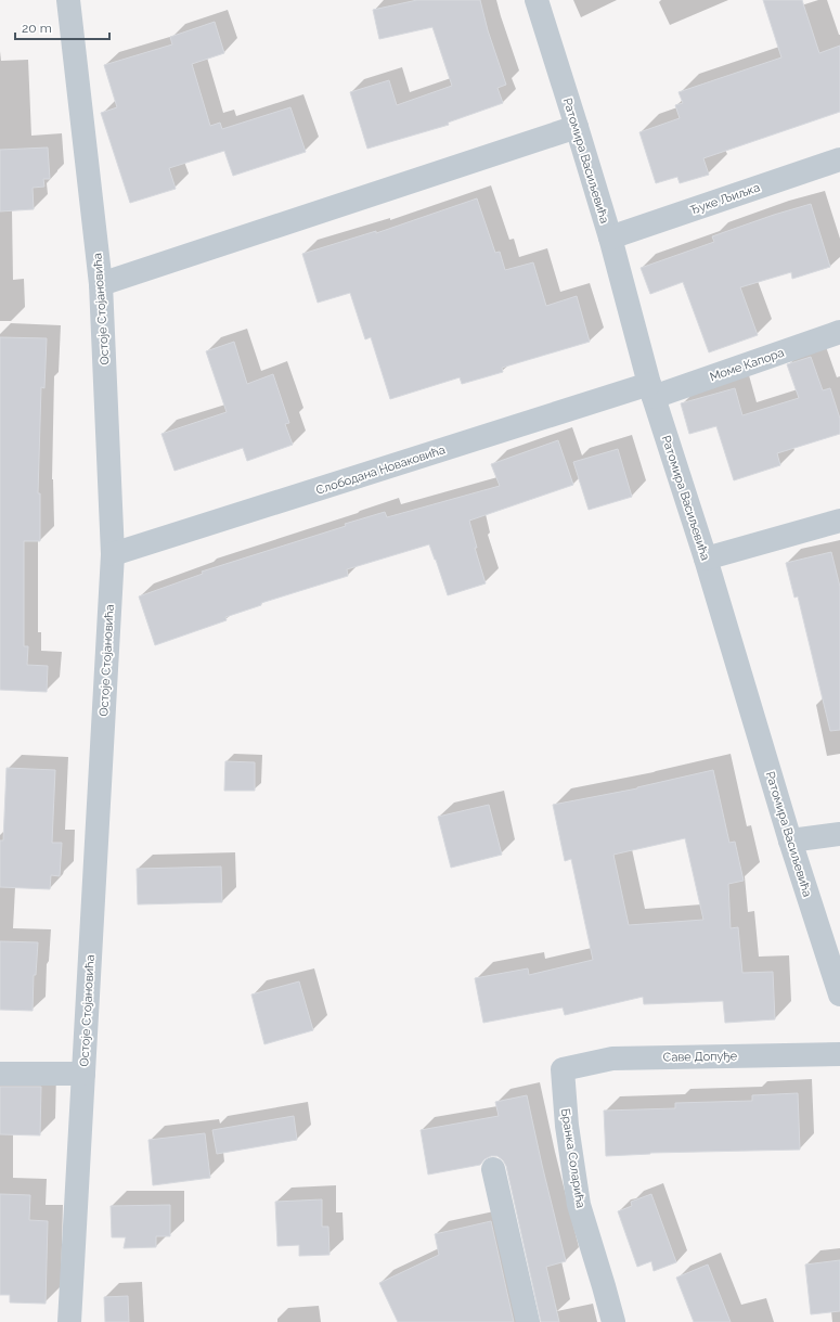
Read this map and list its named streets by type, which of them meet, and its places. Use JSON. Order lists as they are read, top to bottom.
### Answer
{
  "streets": {
    "street": [
      "Ратомира Васиљевића",
      "Ђуке Љиљка",
      "Остоје Стојановића",
      "Моме Капора",
      "Слободана Новаковића",
      "Саве Допуђе",
      "Бранка Соларића"
    ]
  },
  "crossings": [
    ["Ратомира Васиљевића", "Ђуке Љиљка"],
    ["Ратомира Васиљевића", "Моме Капора"],
    ["Ратомира Васиљевића", "Слободана Новаковића"],
    ["Остоје Стојановића", "Слободана Новаковића"],
    ["Моме Капора", "Слободана Новаковића"],
    ["Саве Допуђе", "Бранка Соларића"]
  ],
  "scale_bar": "20 m"
}
